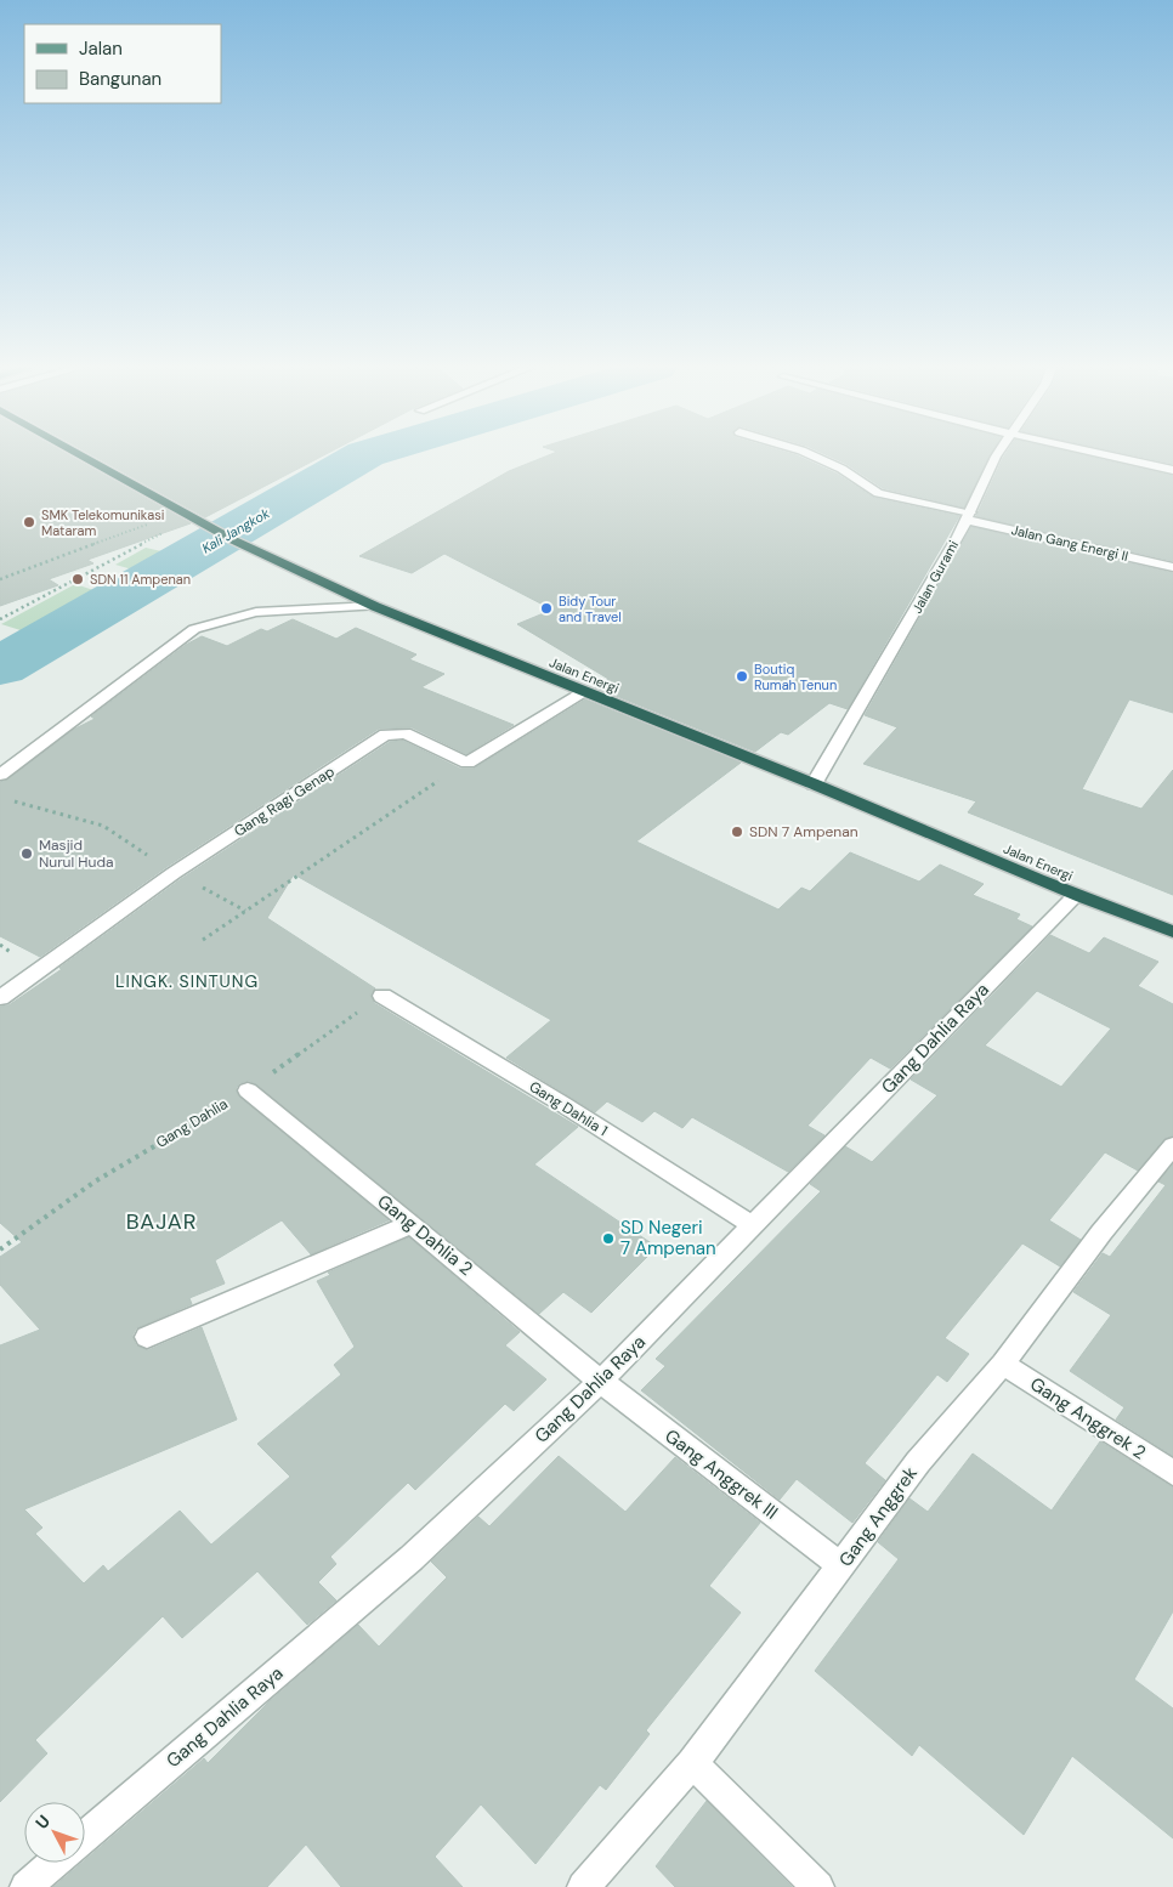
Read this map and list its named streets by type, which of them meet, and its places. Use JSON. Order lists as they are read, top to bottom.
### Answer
{
  "streets": {
    "highway": ["Jalan Energi"],
    "street": [
      "Jalan Gang Energi II",
      "Jalan Gurami",
      "Gang Ragi Genap",
      "Gang Dahlia Raya",
      "Gang Dahlia 1",
      "Gang Dahlia 2",
      "Gang Anggrek 2",
      "Gang Anggrek III",
      "Gang Anggrek"
    ],
    "path": ["Gang Dahlia"]
  },
  "crossings": [
    ["Jalan Gang Energi II", "Jalan Gurami"],
    ["Jalan Gurami", "Jalan Energi"],
    ["Jalan Energi", "Gang Dahlia Raya"],
    ["Gang Dahlia Raya", "Gang Dahlia 1"],
    ["Gang Dahlia Raya", "Gang Dahlia 2"],
    ["Gang Dahlia Raya", "Gang Anggrek III"],
    ["Gang Dahlia 1", "Gang Dahlia"],
    ["Gang Dahlia", "Gang Dahlia 2"],
    ["Gang Dahlia 2", "Gang Anggrek III"],
    ["Gang Anggrek 2", "Gang Anggrek"],
    ["Gang Anggrek III", "Gang Anggrek"]
  ],
  "districts": ["LINGK. SINTUNG", "BAJAR"],
  "water": ["Kali Jangkok"],
  "places": [
    "SMK Telekomunikasi Mataram",
    "SDN 11 Ampenan",
    "Bidy Tour and Travel",
    "Boutiq Rumah Tenun",
    "SDN 7 Ampenan",
    "Masjid Nurul Huda",
    "SD Negeri 7 Ampenan"
  ],
  "legend": ["Jalan", "Bangunan"],
  "north": "top left"
}
